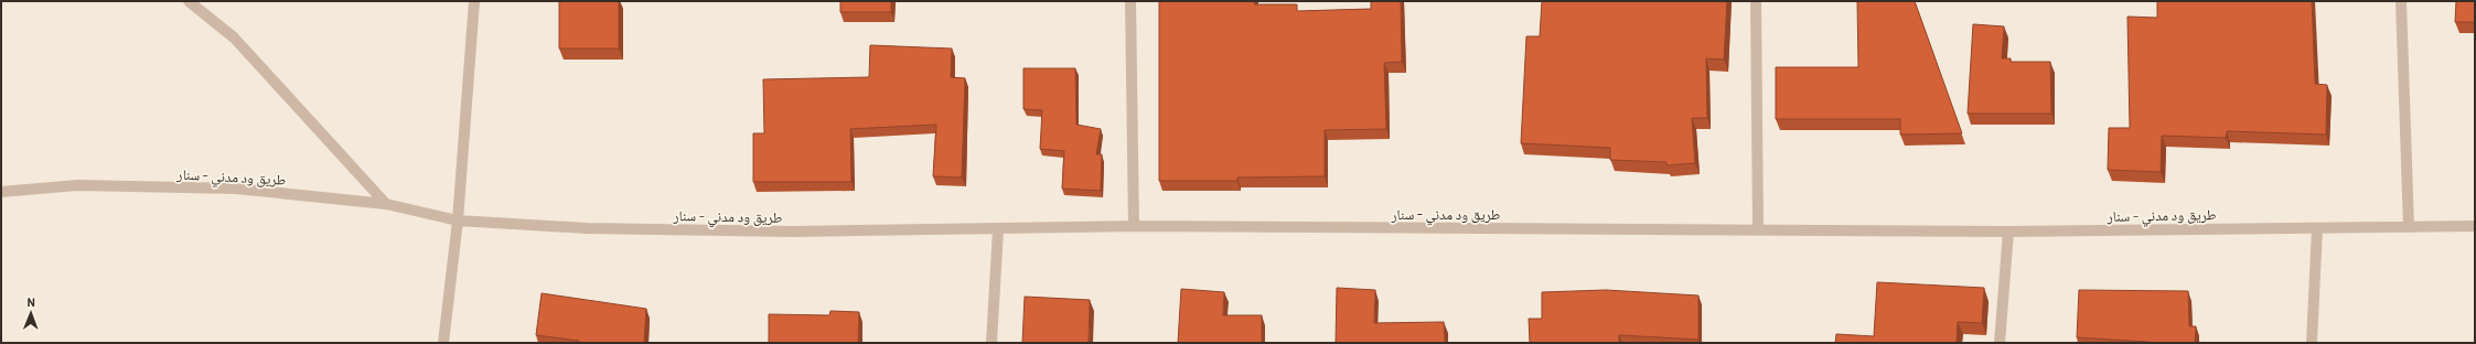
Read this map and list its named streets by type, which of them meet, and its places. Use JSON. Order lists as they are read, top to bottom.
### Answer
{
  "streets": {
    "street": ["طريق ود مدني - سنار"]
  },
  "north": "top"
}
